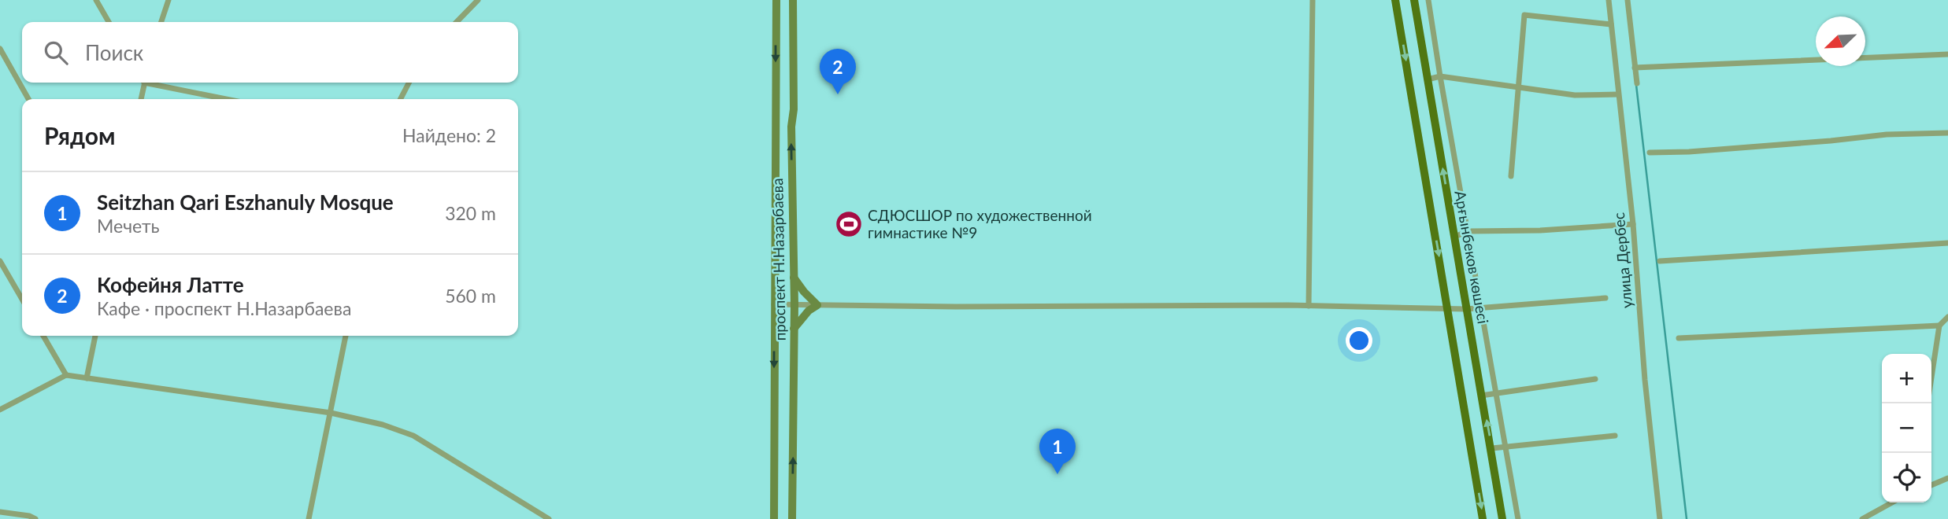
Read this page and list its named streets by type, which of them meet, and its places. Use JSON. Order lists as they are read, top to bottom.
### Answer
{
  "streets": {
    "main road": ["Арғынбеков көшесі", "проспект Н.Назарбаева"],
    "street": ["улица Дербес"]
  },
  "places": {
    "sports": ["СДЮСШОР по художественной гимнастике №9"]
  },
  "north": "bottom left",
  "page": {
    "search": "Поиск",
    "pins": ["2", "1"],
    "heading": ["Рядом", "Найдено: 2"],
    "list": [
      {
        "mark": "1",
        "name": "Seitzhan Qari Eszhanuly Mosque",
        "note": "Мечеть",
        "value": "320 m"
      },
      {
        "mark": "2",
        "name": "Кофейня Латте",
        "note": "Кафе · проспект Н.Назарбаева",
        "value": "560 m"
      }
    ],
    "map_buttons": ["+", "−"]
  }
}
